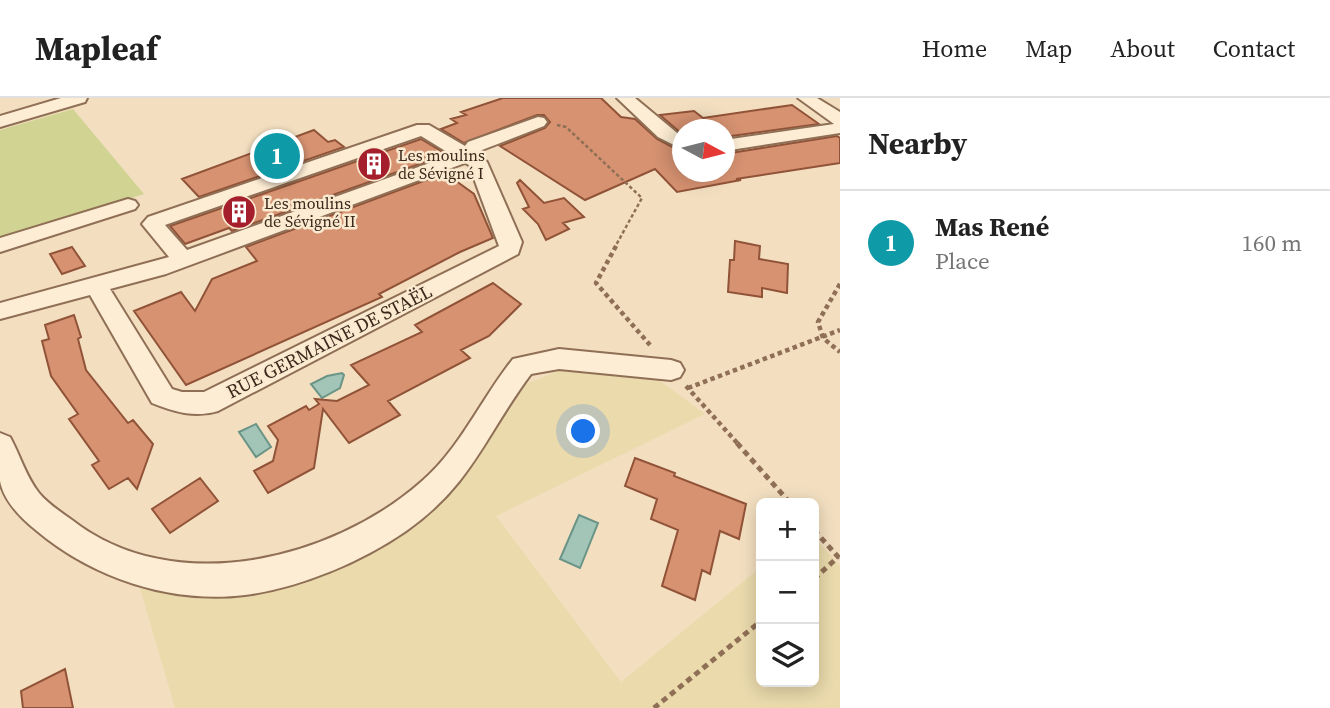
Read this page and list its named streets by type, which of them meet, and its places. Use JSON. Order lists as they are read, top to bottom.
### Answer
{
  "streets": {
    "street": ["RUE GERMAINE DE STAËL"]
  },
  "places": {
    "building": ["Les moulins de Sévigné I", "Les moulins de Sévigné II"]
  },
  "north": "right",
  "page": {
    "header": "Mapleaf",
    "nav": [
      "Home",
      "Map",
      "About",
      "Contact"
    ],
    "heading": "Nearby",
    "pins": "1",
    "list": [
      {
        "mark": "1",
        "name": "Mas René",
        "note": "Place",
        "value": "160 m"
      }
    ],
    "map_buttons": ["+", "−"]
  }
}
